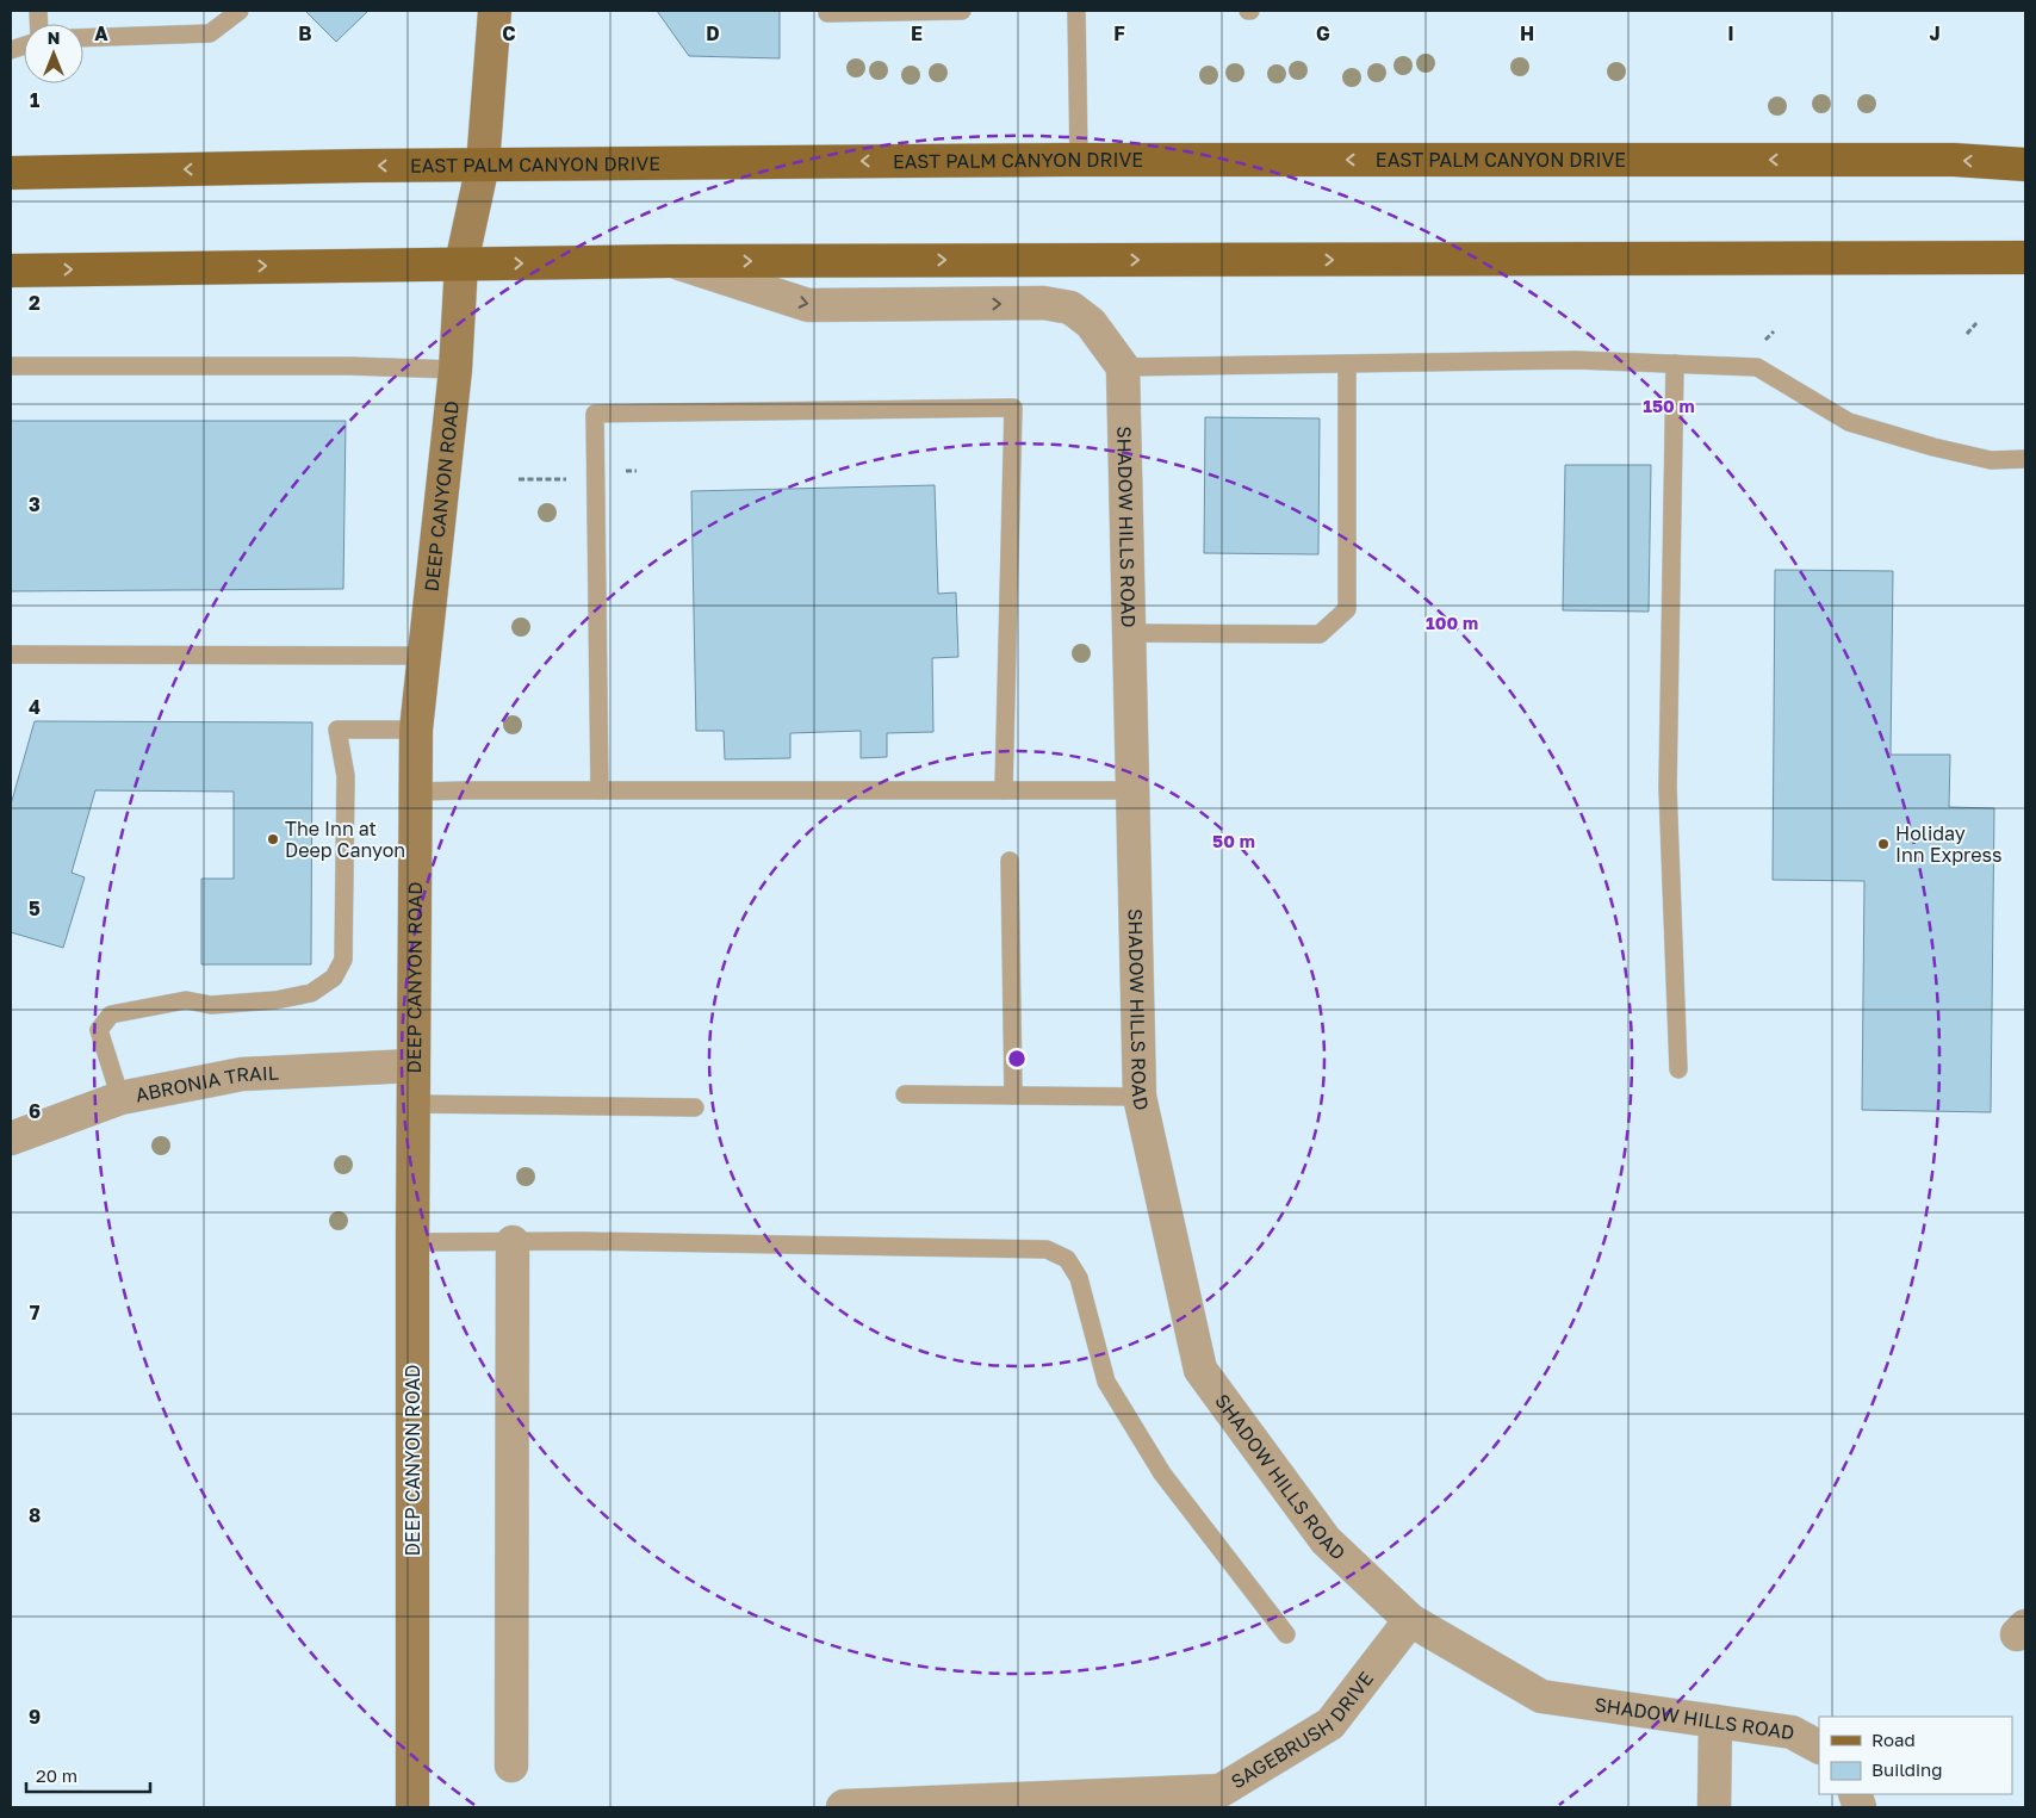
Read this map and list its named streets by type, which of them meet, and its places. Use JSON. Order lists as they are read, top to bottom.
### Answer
{
  "streets": {
    "main road": ["EAST PALM CANYON DRIVE"],
    "street": [
      "DEEP CANYON ROAD",
      "SHADOW HILLS ROAD",
      "ABRONIA TRAIL",
      "SAGEBRUSH DRIVE"
    ]
  },
  "crossings": [
    ["EAST PALM CANYON DRIVE", "DEEP CANYON ROAD"],
    ["DEEP CANYON ROAD", "ABRONIA TRAIL"],
    ["SHADOW HILLS ROAD", "SAGEBRUSH DRIVE"]
  ],
  "places": ["The Inn at Deep Canyon", "Holiday Inn Express"],
  "legend": ["Road", "Building"],
  "scale_bar": "20 m",
  "north": "top",
  "grid": {
    "columns": [
      "A",
      "B",
      "C",
      "D",
      "E",
      "F",
      "G",
      "H",
      "I",
      "J"
    ],
    "rows": [
      "1",
      "2",
      "3",
      "4",
      "5",
      "6",
      "7",
      "8",
      "9"
    ]
  },
  "rings": ["150 m", "100 m", "50 m"]
}
